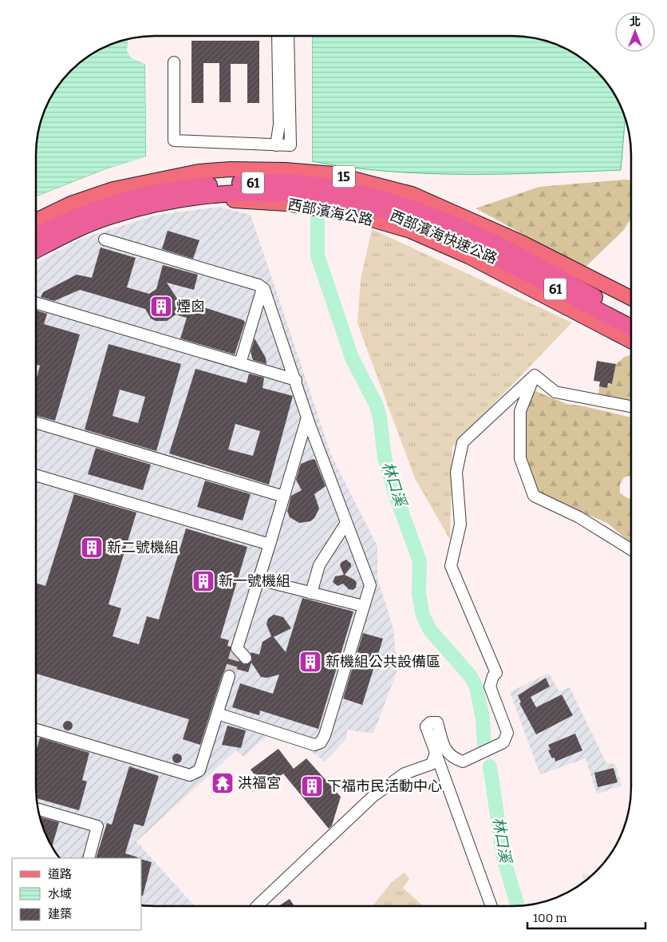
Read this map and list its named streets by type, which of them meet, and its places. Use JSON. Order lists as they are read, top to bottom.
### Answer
{
  "streets": {
    "highway": ["61", "西部濱海快速公路"],
    "main road": ["15", "西部濱海公路"]
  },
  "water": ["林口溪"],
  "places": {
    "building": [
      "煙囪",
      "新二號機組",
      "新一號機組",
      "新機組公共設備區",
      "下福市民活動中心"
    ],
    "temple": ["洪福宮"]
  },
  "legend": ["道路", "水域", "建築"],
  "scale_bar": "100 m",
  "north": "top"
}
